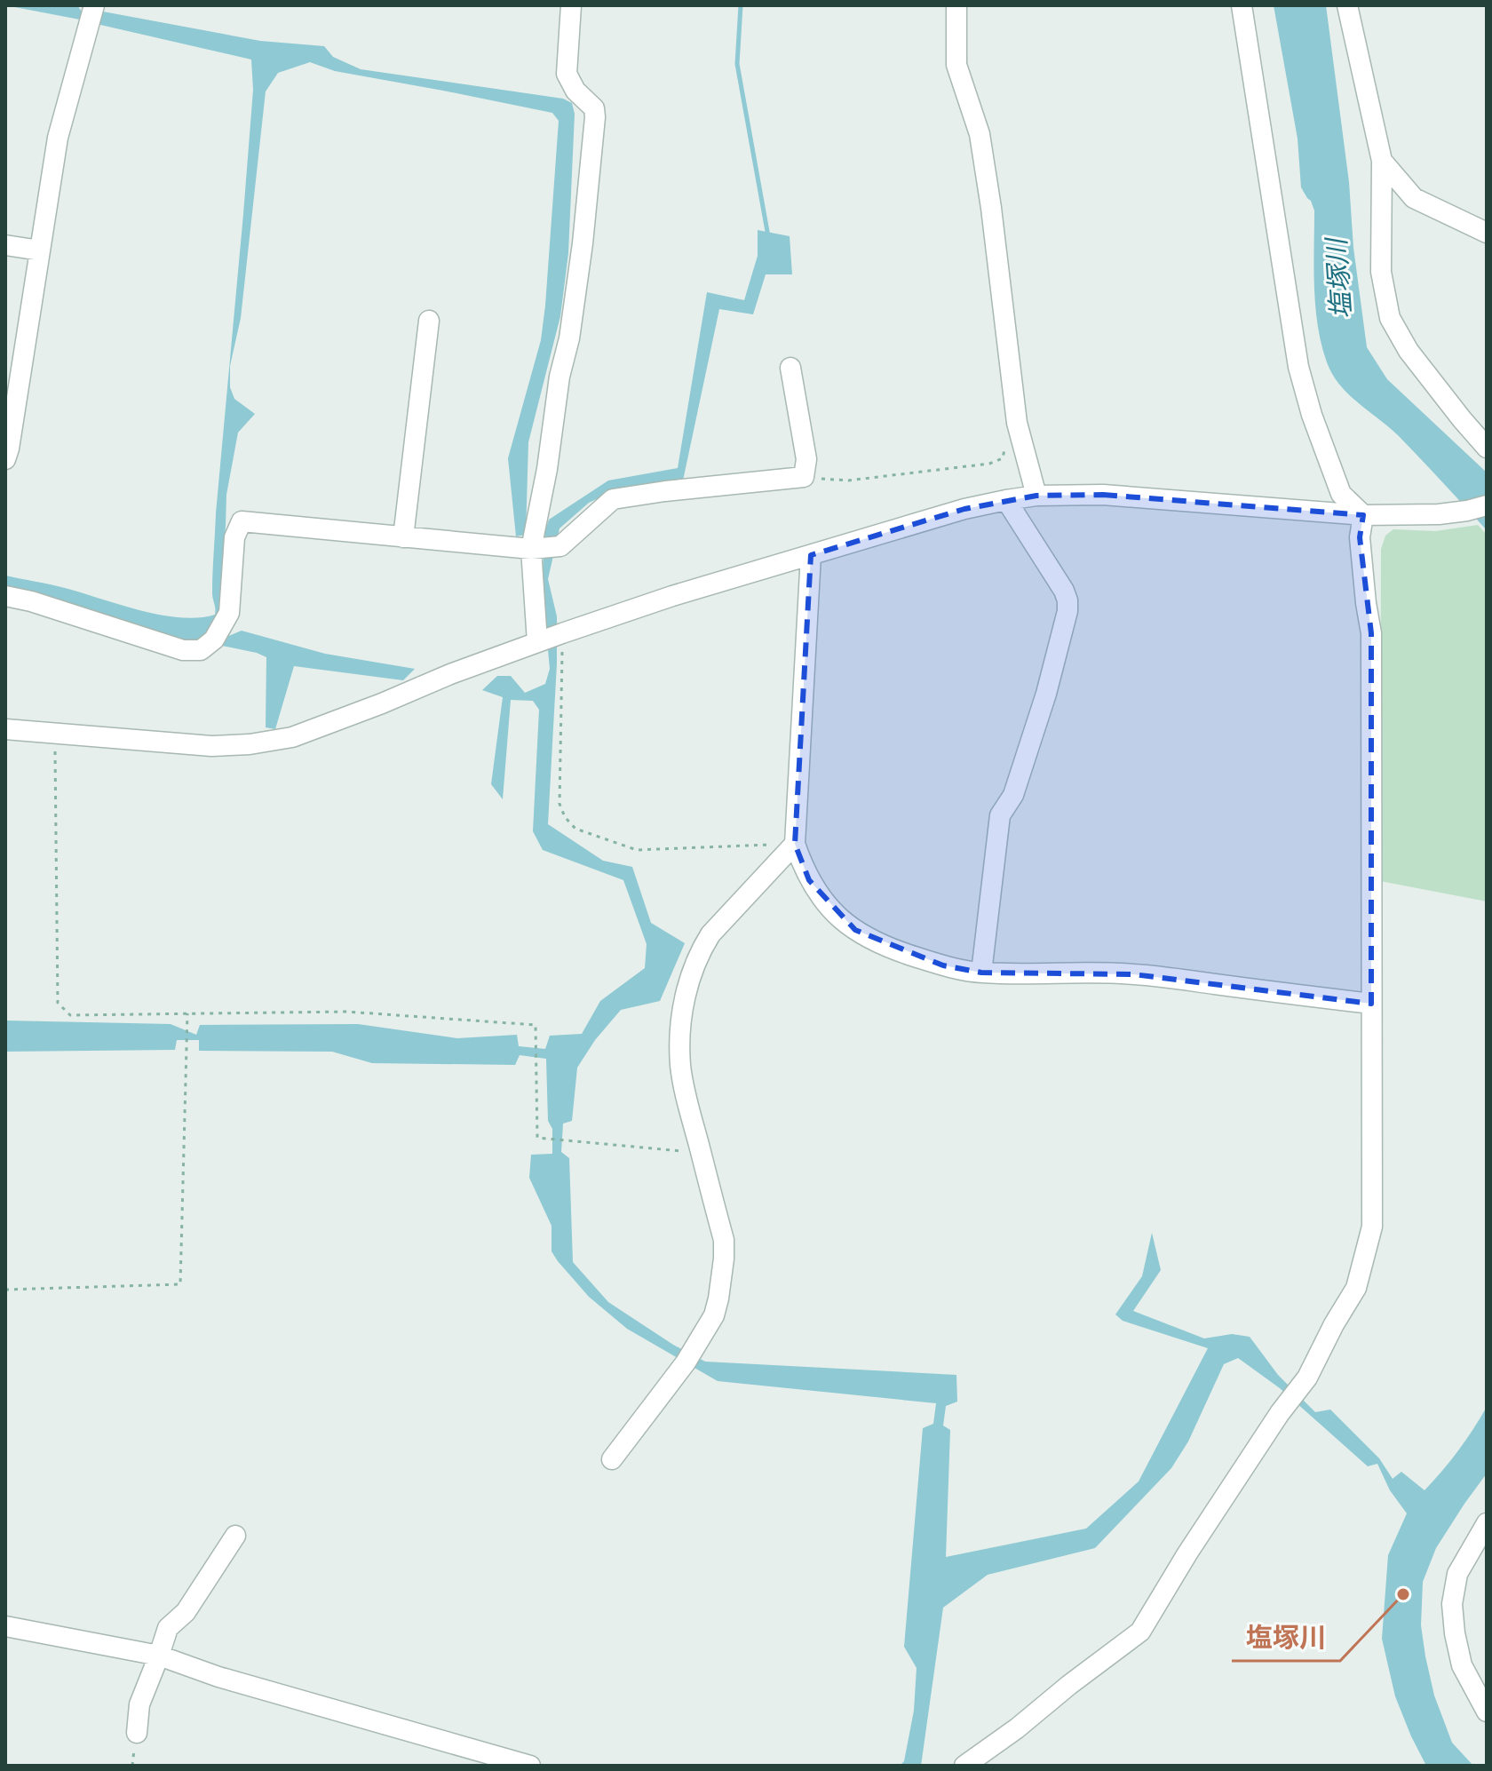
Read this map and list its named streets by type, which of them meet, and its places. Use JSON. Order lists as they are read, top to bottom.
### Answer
{
  "water": ["塩塚川"],
  "places": ["塩塚川"]
}
